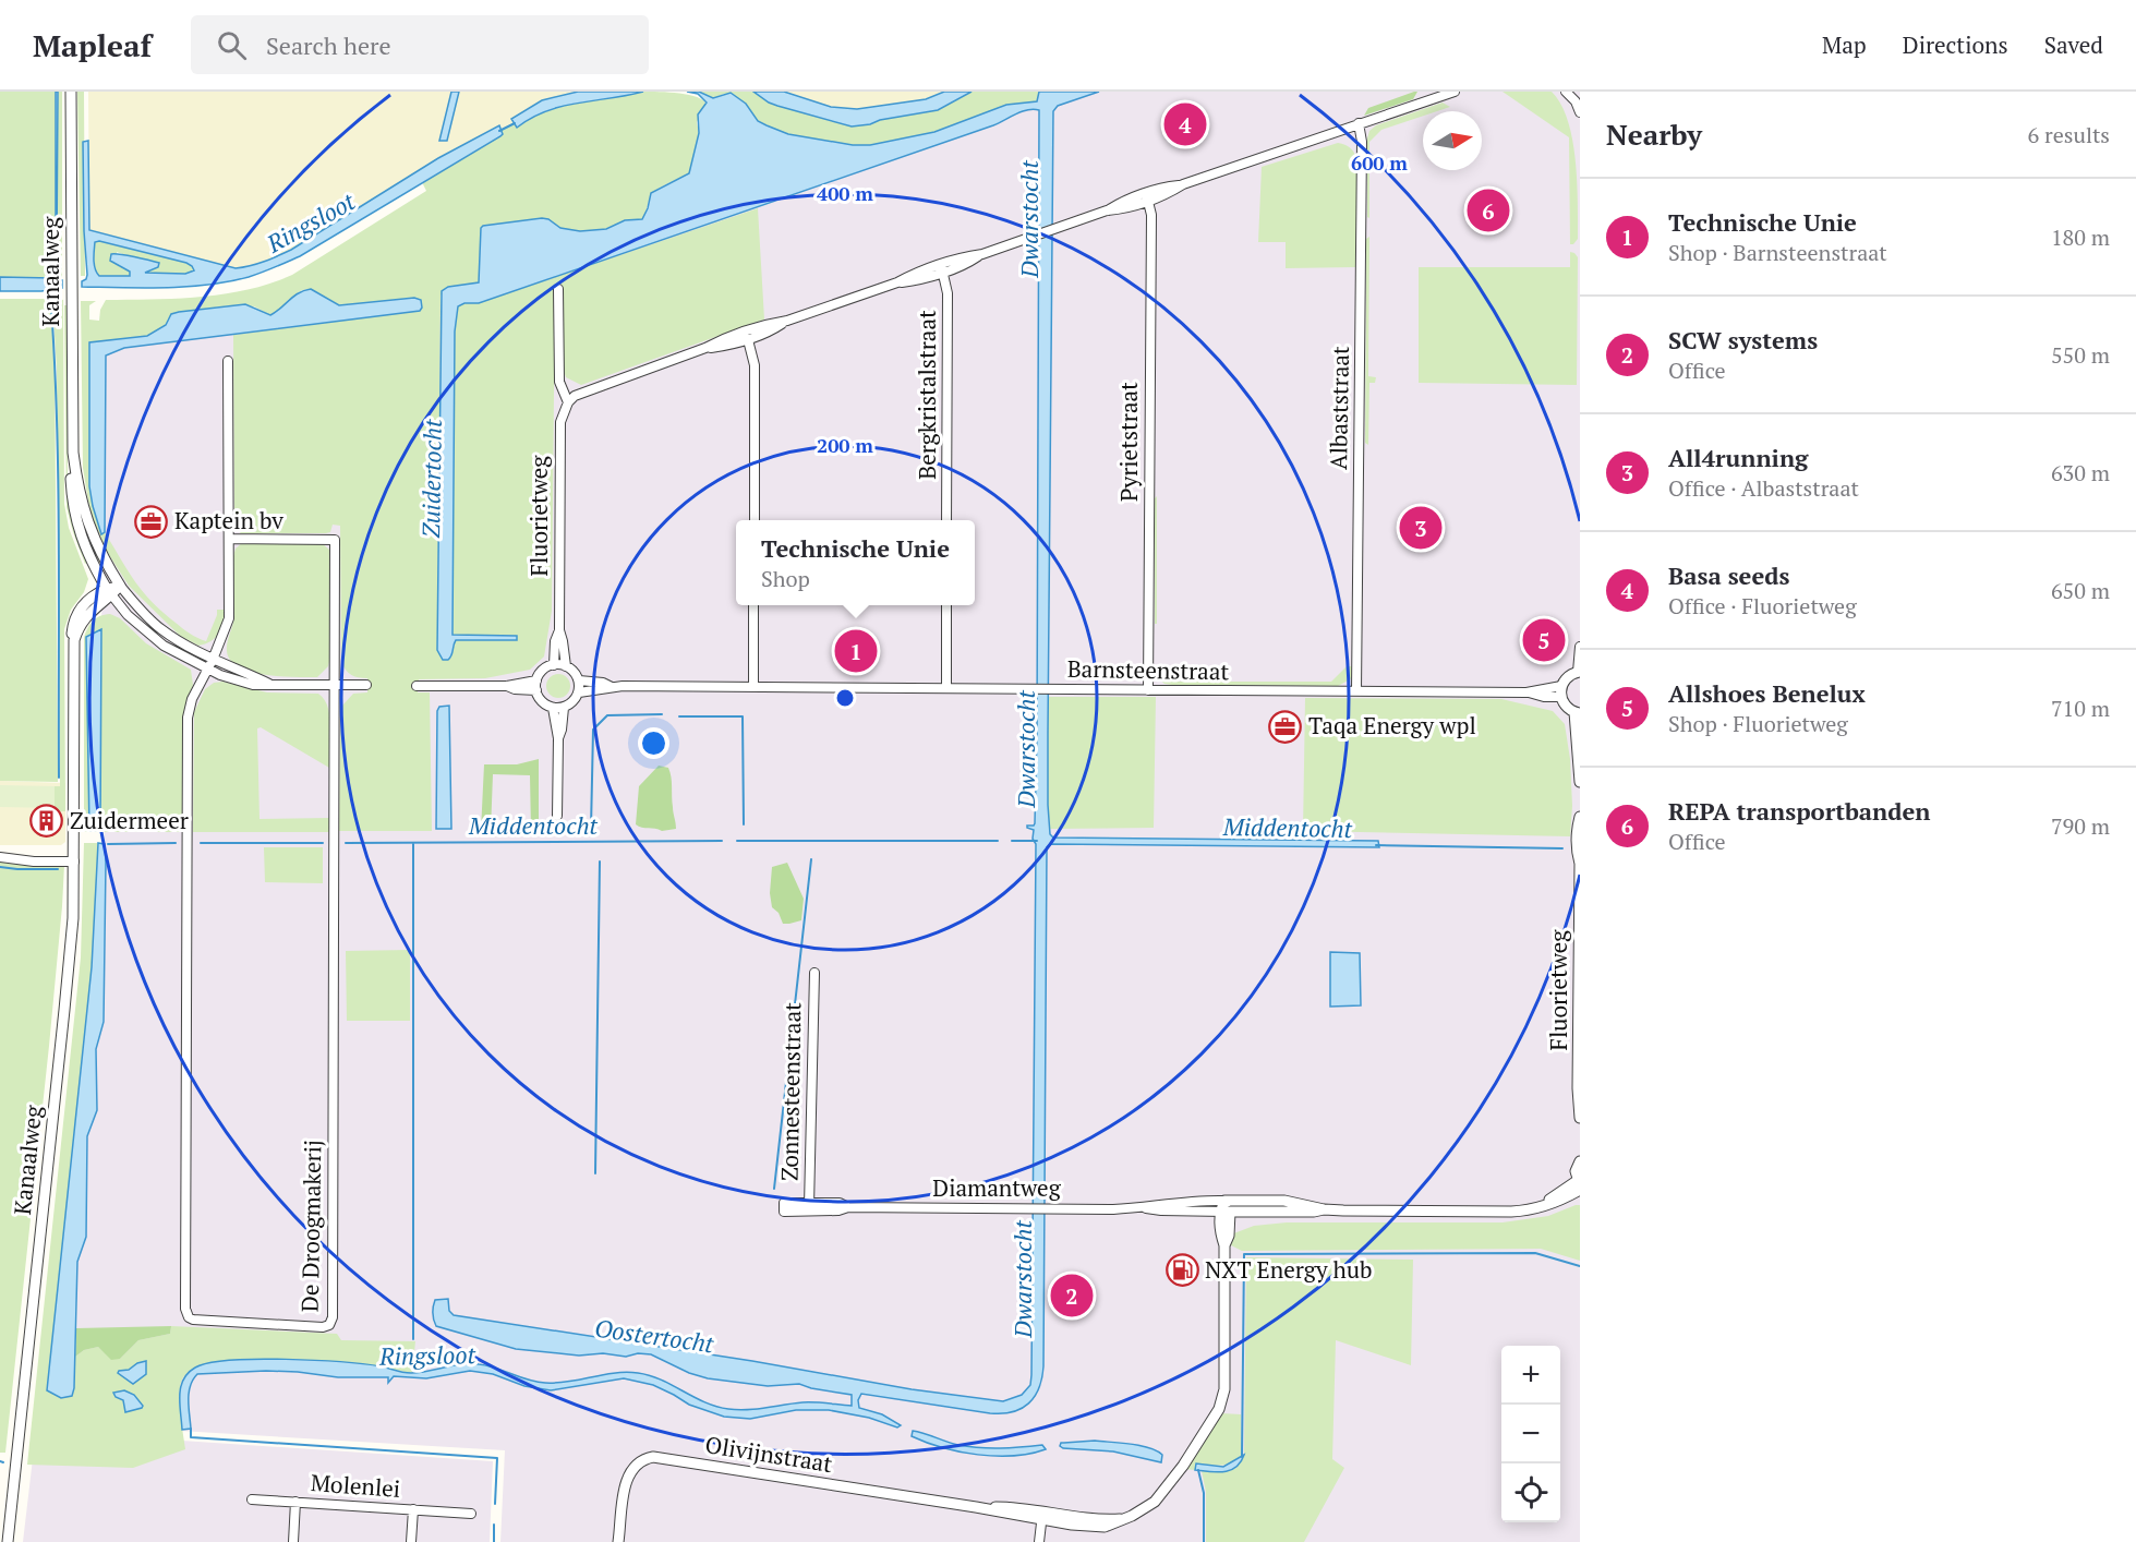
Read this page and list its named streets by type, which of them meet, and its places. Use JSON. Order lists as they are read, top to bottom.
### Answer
{
  "streets": {
    "street": [
      "Kanaalweg",
      "Bergkristalstraat",
      "Albaststraat",
      "Pyrietstraat",
      "Fluorietweg",
      "Barnsteenstraat",
      "Zonnesteenstraat",
      "Diamantweg",
      "De Droogmakerij",
      "Olivijnstraat",
      "Molenlei"
    ]
  },
  "crossings": [
    ["Albaststraat", "Barnsteenstraat"],
    ["Pyrietstraat", "Barnsteenstraat"],
    ["Fluorietweg", "Barnsteenstraat"],
    ["Zonnesteenstraat", "Diamantweg"],
    ["Diamantweg", "Olivijnstraat"]
  ],
  "water": [
    "Dwarstocht",
    "Ringsloot",
    "Zuidertocht",
    "Middentocht",
    "Oostertocht"
  ],
  "places": {
    "office": ["Kaptein bv", "Taqa Energy wpl"],
    "building": ["Zuidermeer"],
    "fuel station": ["NXT Energy hub"]
  },
  "north": "right",
  "page": {
    "header": "Mapleaf",
    "search": "Search here",
    "nav": ["Map", "Directions", "Saved"],
    "heading": ["Nearby", "6 results"],
    "pins": [
      "4",
      "6",
      "3",
      "5",
      "1",
      "2"
    ],
    "list": [
      {
        "mark": "1",
        "name": "Technische Unie",
        "note": "Shop · Barnsteenstraat",
        "value": "180 m"
      },
      {
        "mark": "2",
        "name": "SCW systems",
        "note": "Office",
        "value": "550 m"
      },
      {
        "mark": "3",
        "name": "All4running",
        "note": "Office · Albaststraat",
        "value": "630 m"
      },
      {
        "mark": "4",
        "name": "Basa seeds",
        "note": "Office · Fluorietweg",
        "value": "650 m"
      },
      {
        "mark": "5",
        "name": "Allshoes Benelux",
        "note": "Shop · Fluorietweg",
        "value": "710 m"
      },
      {
        "mark": "6",
        "name": "REPA transportbanden",
        "note": "Office",
        "value": "790 m"
      }
    ],
    "popup": ["Technische Unie", "Shop"],
    "map_buttons": ["+", "−"]
  },
  "rings": ["600 m", "400 m", "200 m"]
}
